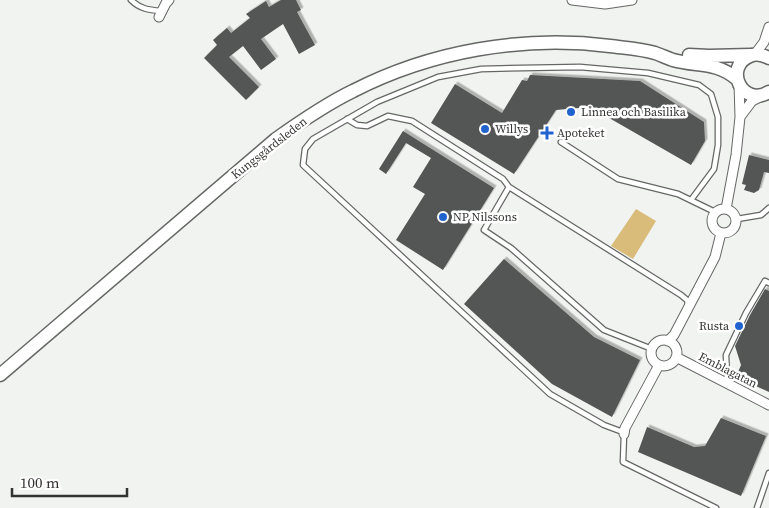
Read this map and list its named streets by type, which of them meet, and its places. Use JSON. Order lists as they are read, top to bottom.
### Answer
{
  "streets": {
    "main road": ["Kungsgårdsleden"],
    "street": ["Emblagatan"]
  },
  "places": {
    "other": [
      "Linnea och Basilika",
      "Willys",
      "NP Nilssons",
      "Rusta"
    ],
    "health": ["Apoteket"]
  },
  "scale_bar": "100 m"
}
